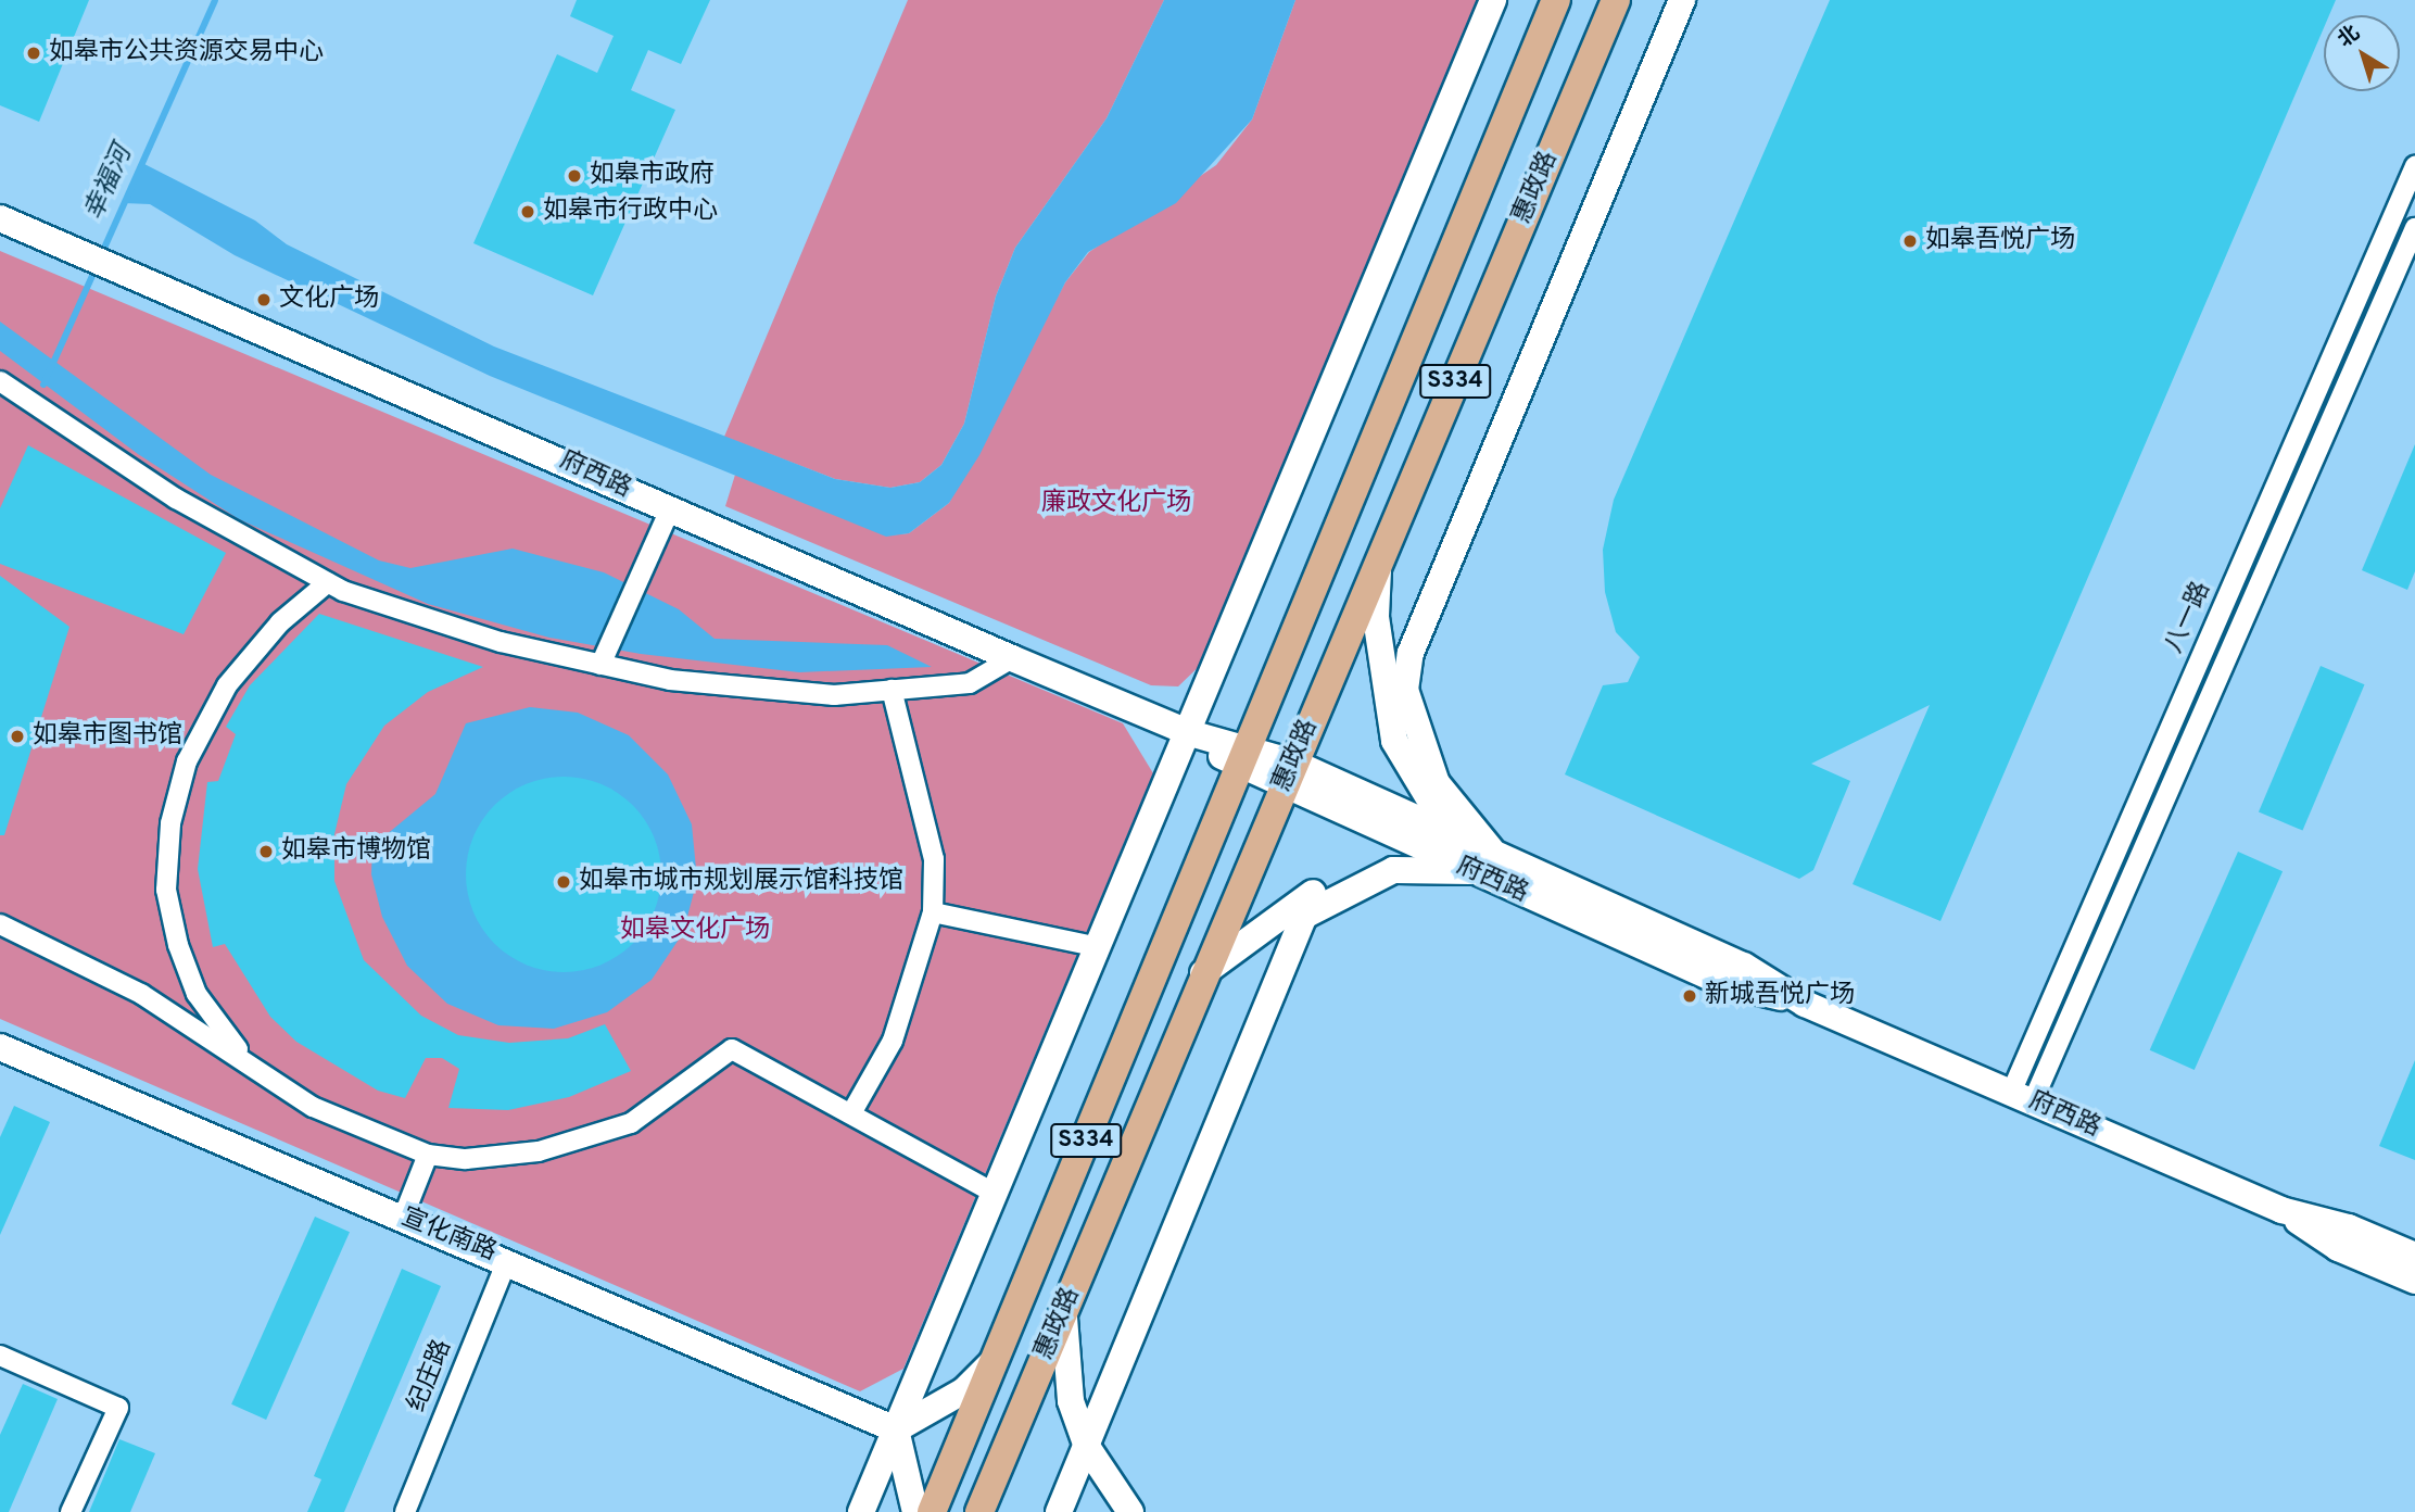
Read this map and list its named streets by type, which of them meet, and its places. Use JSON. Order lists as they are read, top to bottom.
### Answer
{
  "streets": {
    "main road": ["惠政路", "S334"],
    "street": [
      "府西路",
      "八一路",
      "宣化南路",
      "纪庄路"
    ]
  },
  "crossings": [
    ["惠政路", "府西路"],
    ["府西路", "八一路"],
    ["宣化南路", "纪庄路"]
  ],
  "water": ["幸福河"],
  "parks": ["廉政文化广场", "如皋文化广场"],
  "places": [
    "如皋市公共资源交易中心",
    "如皋市政府",
    "如皋市行政中心",
    "如皋吾悦广场",
    "文化广场",
    "如皋市图书馆",
    "如皋市博物馆",
    "如皋市城市规划展示馆·科技馆",
    "新城吾悦广场"
  ],
  "north": "top left"
}
